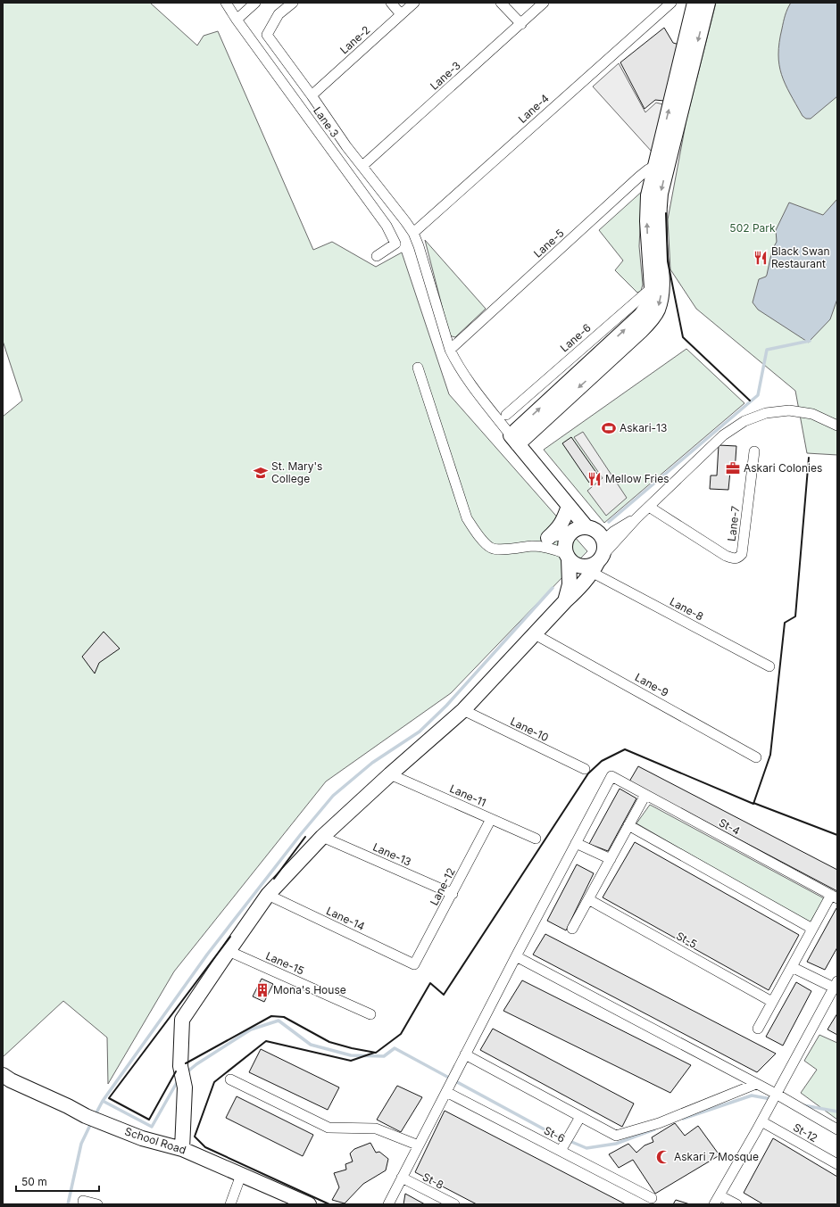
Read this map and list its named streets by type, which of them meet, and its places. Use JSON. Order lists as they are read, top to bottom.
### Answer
{
  "streets": {
    "street": [
      "Lane-2",
      "Lane-3",
      "Lane-4",
      "Lane 3",
      "Lane-5",
      "Lane-6",
      "Lane-7",
      "Lane-8",
      "Lane-9",
      "Lane-10",
      "Lane-11",
      "St-4",
      "Lane-13",
      "Lane-12",
      "Lane-14",
      "St-5",
      "Lane-15",
      "St-12",
      "St-6",
      "School Road",
      "St-8"
    ]
  },
  "crossings": [
    ["Lane-11", "Lane-12"],
    ["Lane-13", "Lane-12"],
    ["Lane-12", "Lane-14"]
  ],
  "parks": ["502 Park"],
  "places": {
    "restaurant": ["Black Swan Restaurant", "Mellow Fries"],
    "sports": ["Askari-13"],
    "office": ["Askari Colonies"],
    "school or university": ["St. Mary's College"],
    "building": ["Mona's House"],
    "mosque": ["Askari 7 Mosque"]
  },
  "scale_bar": "50 m"
}
